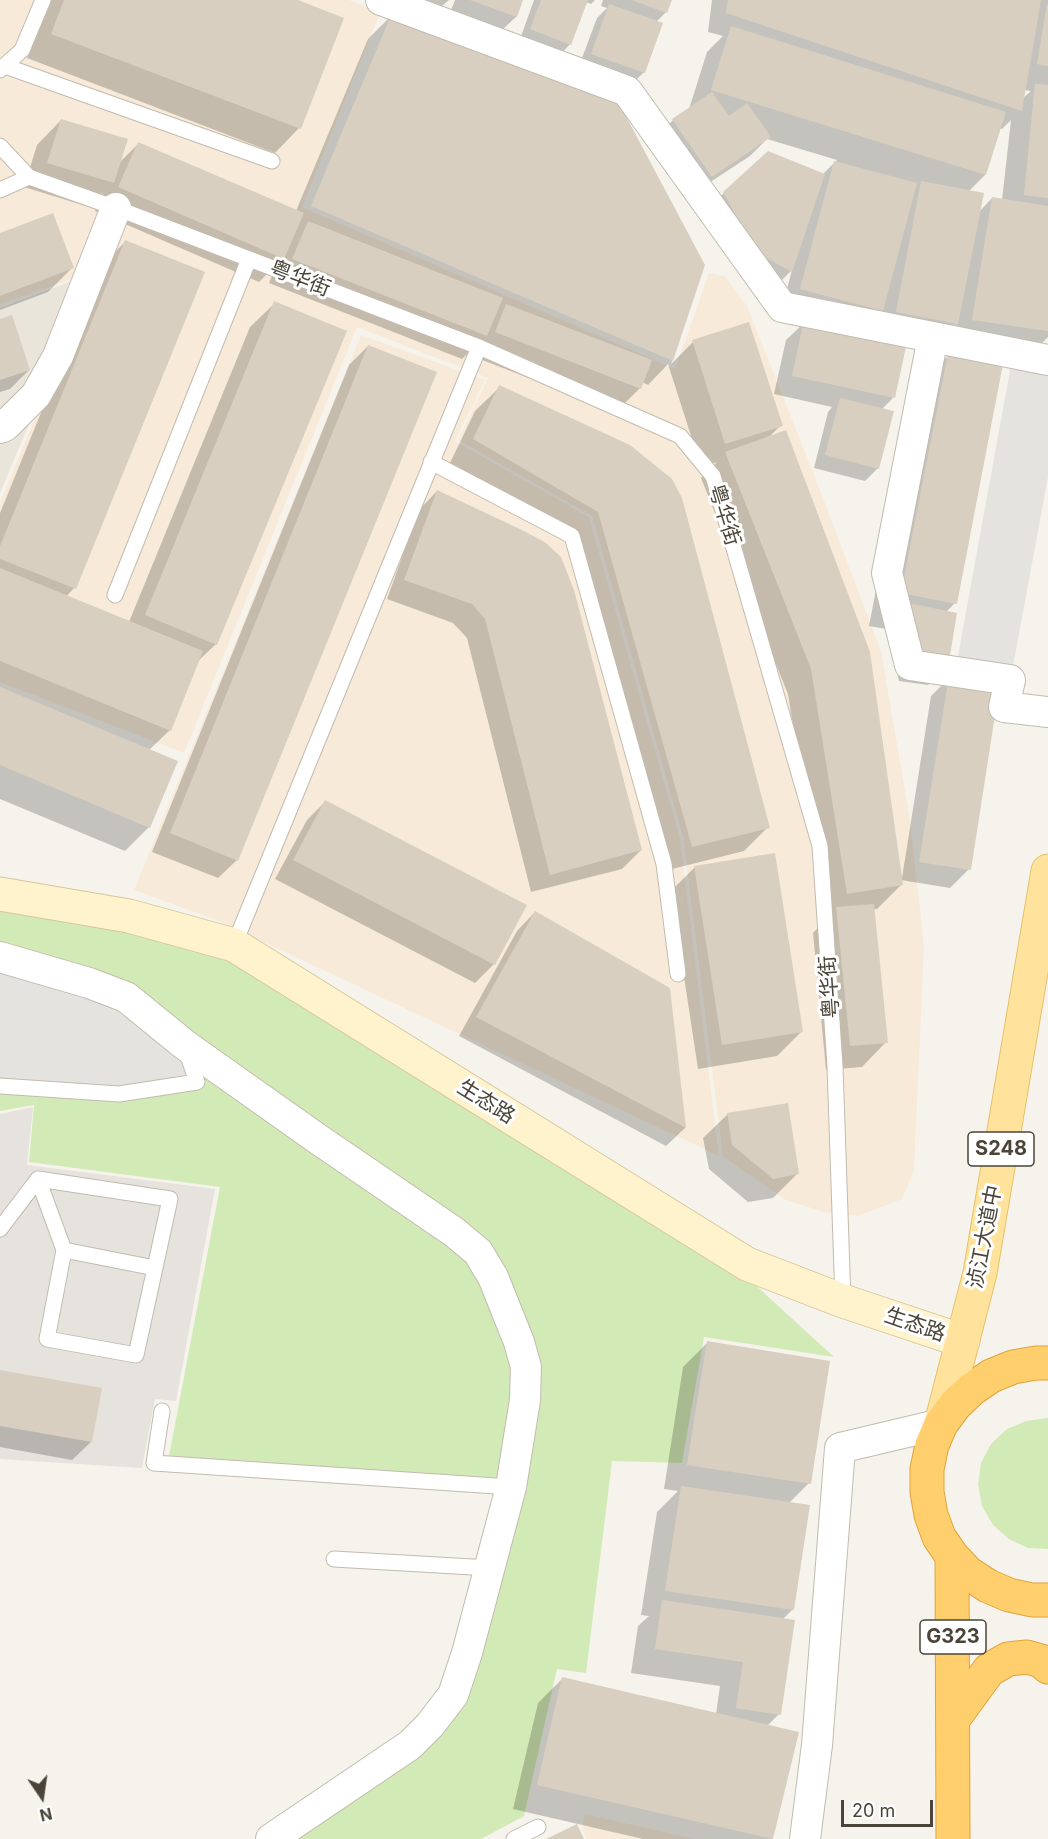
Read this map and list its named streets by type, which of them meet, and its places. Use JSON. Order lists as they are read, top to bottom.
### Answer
{
  "streets": {
    "highway": ["G323"],
    "main road": ["S248", "浈江大道中"],
    "street": ["生态路"],
    "lane": ["粤华街"]
  },
  "crossings": [
    ["粤华街", "生态路"],
    ["生态路", "浈江大道中"]
  ],
  "scale_bar": "20 m",
  "north": "bottom"
}
